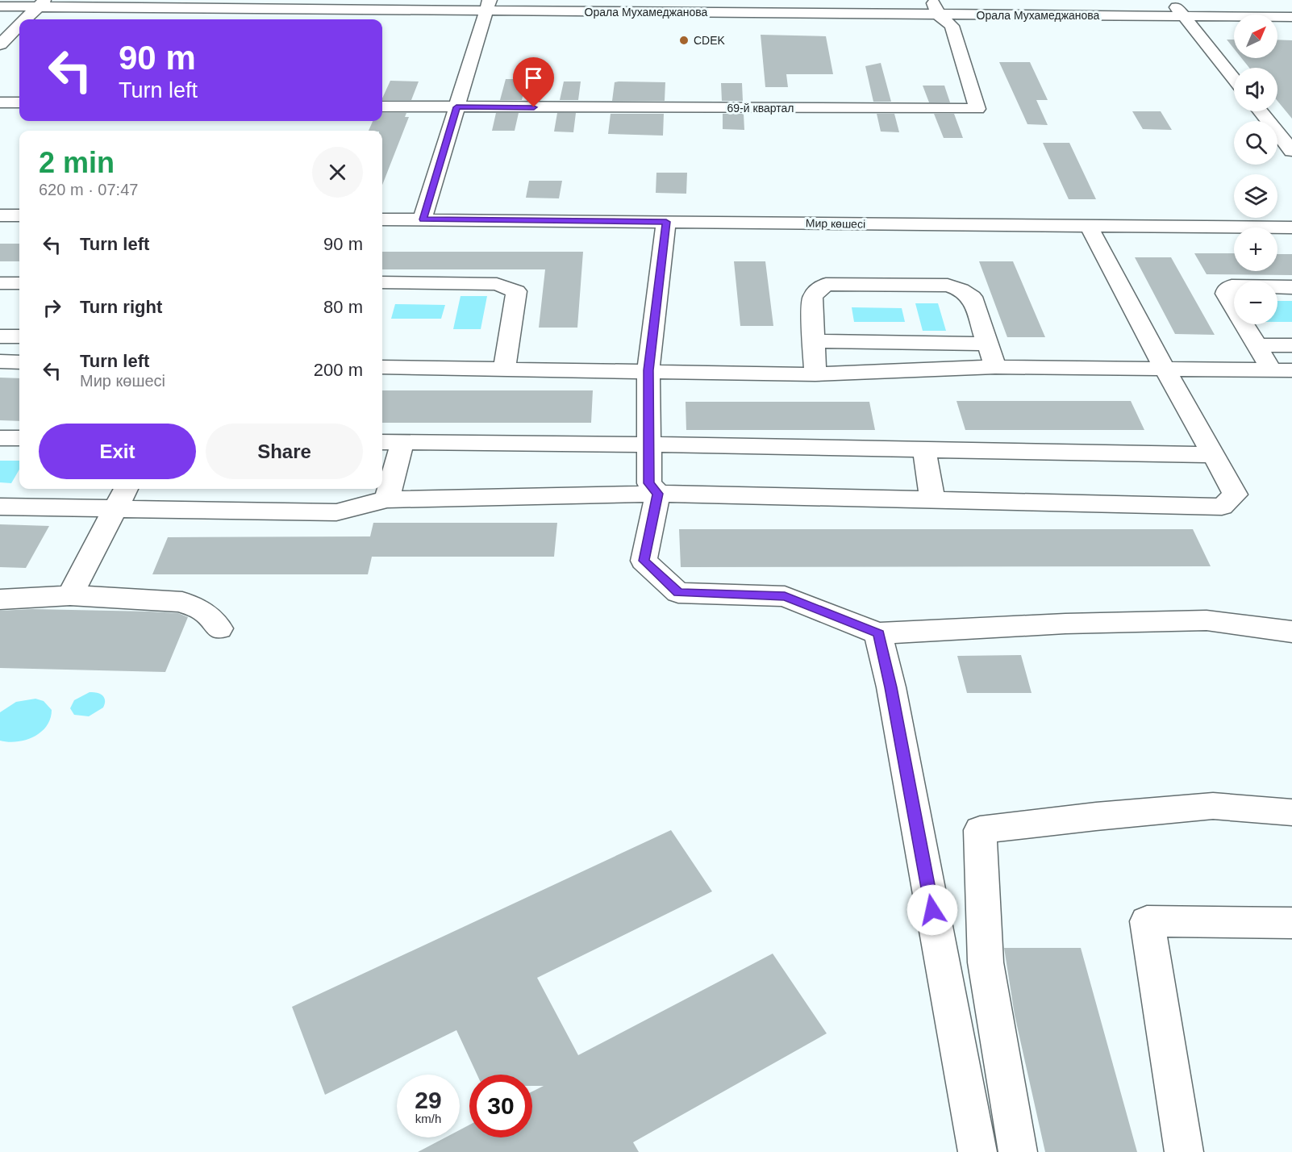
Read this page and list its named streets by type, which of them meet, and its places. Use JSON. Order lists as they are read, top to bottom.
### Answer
{
  "streets": {
    "street": ["Орала Мухамеджанова", "69-й квартал", "Мир көшесі"]
  },
  "crossings": [
    ["Орала Мухамеджанова", "69-й квартал"]
  ],
  "places": ["CDEK"],
  "north": "top right",
  "page": {
    "map_buttons": ["+", "−"],
    "turn": ["90 m", "Turn left"],
    "heading": ["2 min", "620 m · 07:47"],
    "list": [
      {
        "name": "Turn left",
        "value": "90 m"
      },
      {
        "name": "Turn right",
        "value": "80 m"
      },
      {
        "name": "Turn left",
        "note": "Мир көшесі",
        "value": "200 m"
      }
    ],
    "buttons": ["Exit", "Share"],
    "speed": "29 km/h",
    "limit": "30"
  }
}
